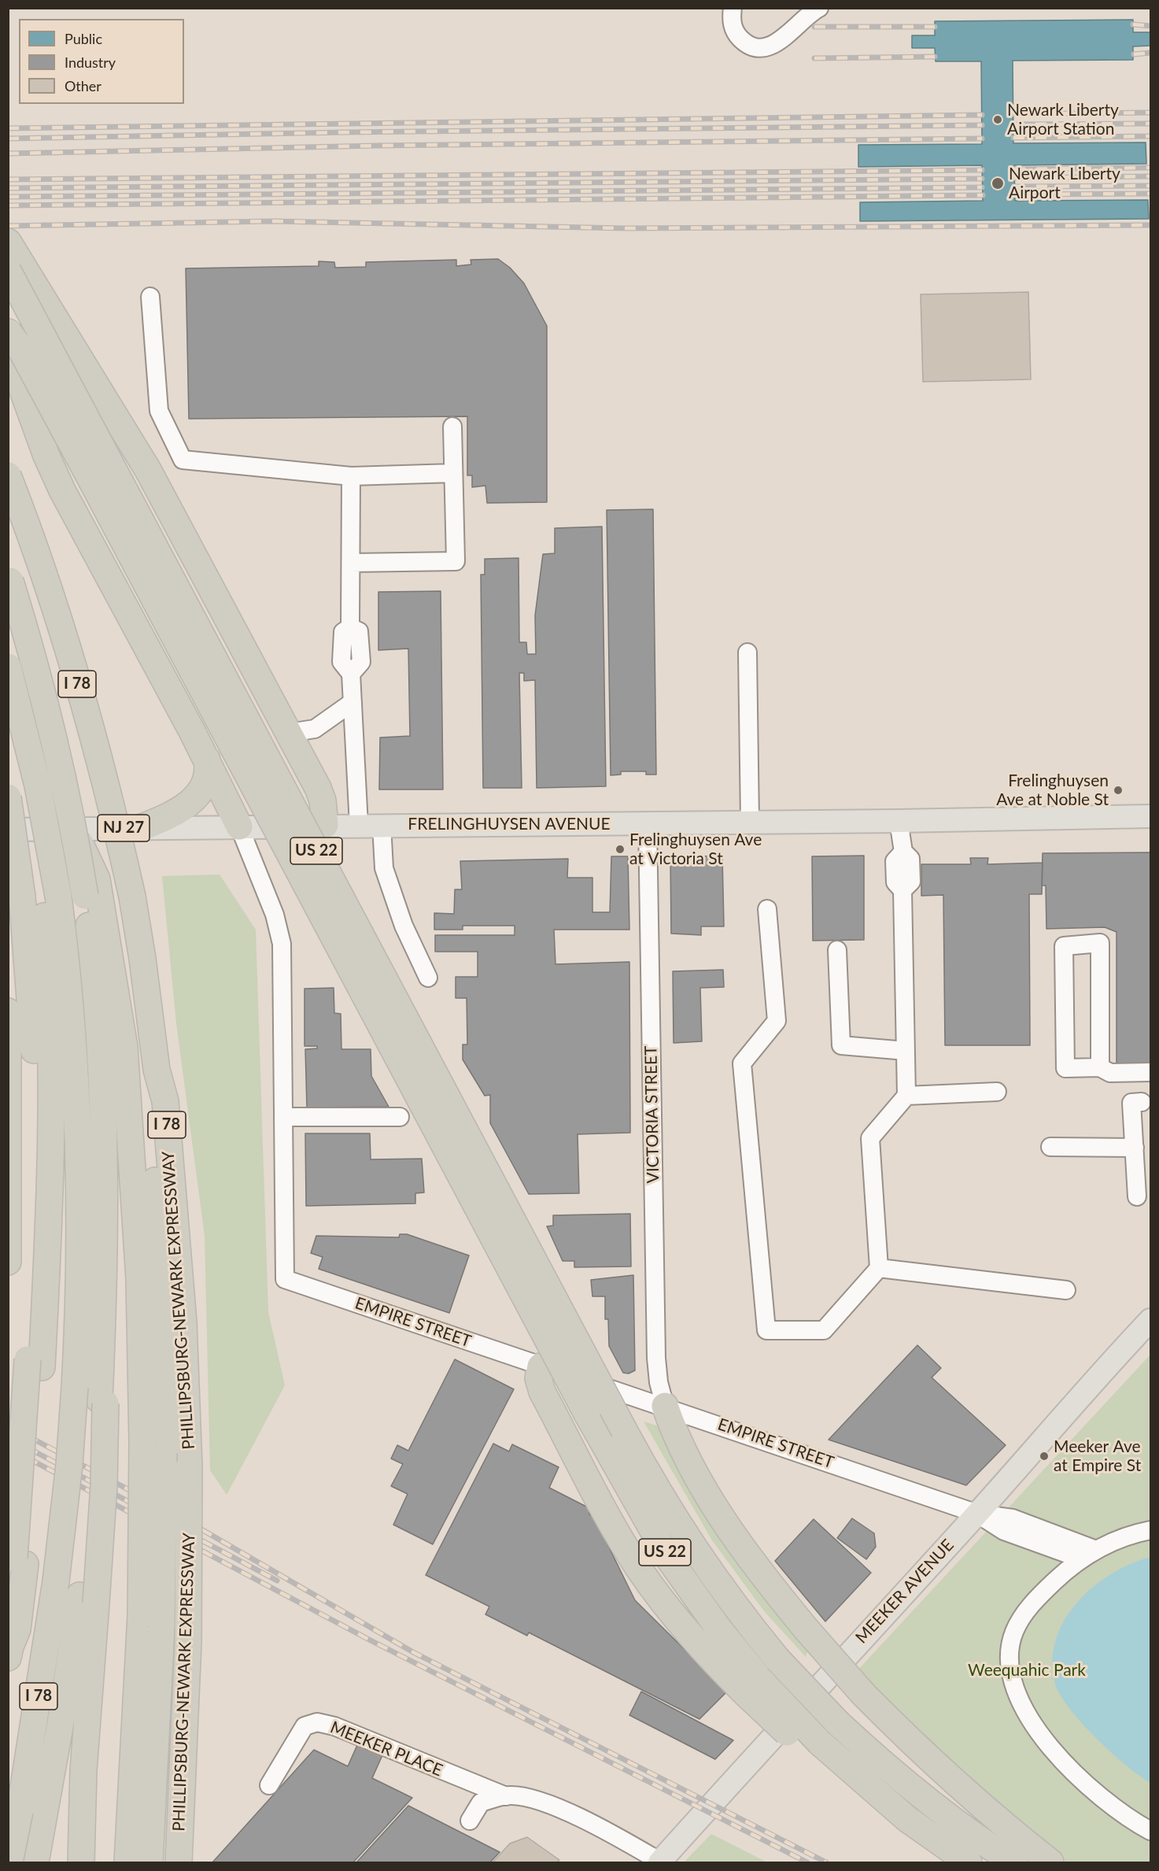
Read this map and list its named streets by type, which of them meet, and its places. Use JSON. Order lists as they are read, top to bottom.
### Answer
{
  "streets": {
    "highway": ["I 78", "US 22", "PHILLIPSBURG-NEWARK EXPRESSWAY"],
    "main road": ["FRELINGHUYSEN AVENUE", "NJ 27", "MEEKER AVENUE"],
    "street": ["VICTORIA STREET", "EMPIRE STREET", "MEEKER PLACE"]
  },
  "crossings": [
    ["I 78", "PHILLIPSBURG-NEWARK EXPRESSWAY"],
    ["FRELINGHUYSEN AVENUE", "VICTORIA STREET"],
    ["FRELINGHUYSEN AVENUE", "EMPIRE STREET"],
    ["VICTORIA STREET", "EMPIRE STREET"],
    ["EMPIRE STREET", "MEEKER AVENUE"]
  ],
  "parks": ["Weequahic Park"],
  "places": [
    "Newark Liberty Airport Station",
    "Newark Liberty Airport",
    "Frelinghuysen Ave at Noble St",
    "Frelinghuysen Ave at Victoria St",
    "Meeker Ave at Empire St"
  ],
  "legend": ["Public", "Industry", "Other"]
}
